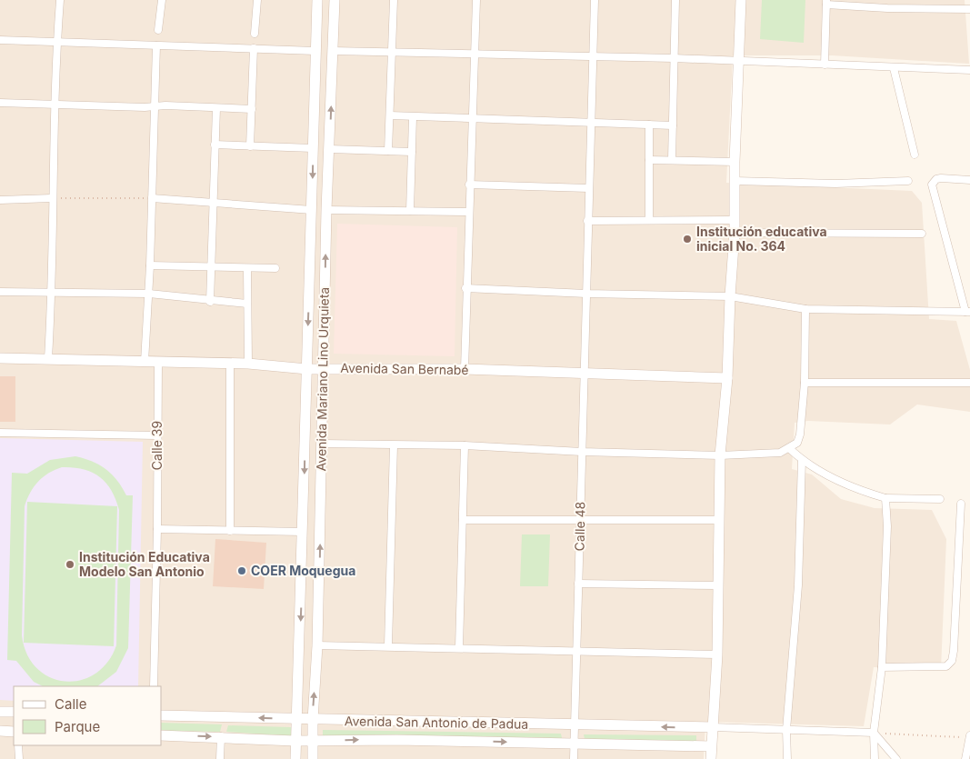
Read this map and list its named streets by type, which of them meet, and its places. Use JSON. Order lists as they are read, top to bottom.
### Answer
{
  "streets": {
    "street": [
      "Avenida San Bernabé",
      "Avenida Mariano Lino Urquieta",
      "Calle 39",
      "Calle 48",
      "Avenida San Antonio de Padua"
    ]
  },
  "crossings": [
    ["Avenida San Bernabé", "Avenida Mariano Lino Urquieta"],
    ["Avenida San Bernabé", "Calle 39"],
    ["Avenida San Bernabé", "Calle 48"],
    ["Avenida Mariano Lino Urquieta", "Avenida San Antonio de Padua"],
    ["Calle 48", "Avenida San Antonio de Padua"]
  ],
  "places": ["Institución educativa inicial No. 364", "Institución Educativa Modelo San Antonio", "COER Moquegua"],
  "legend": ["Calle", "Parque"]
}
